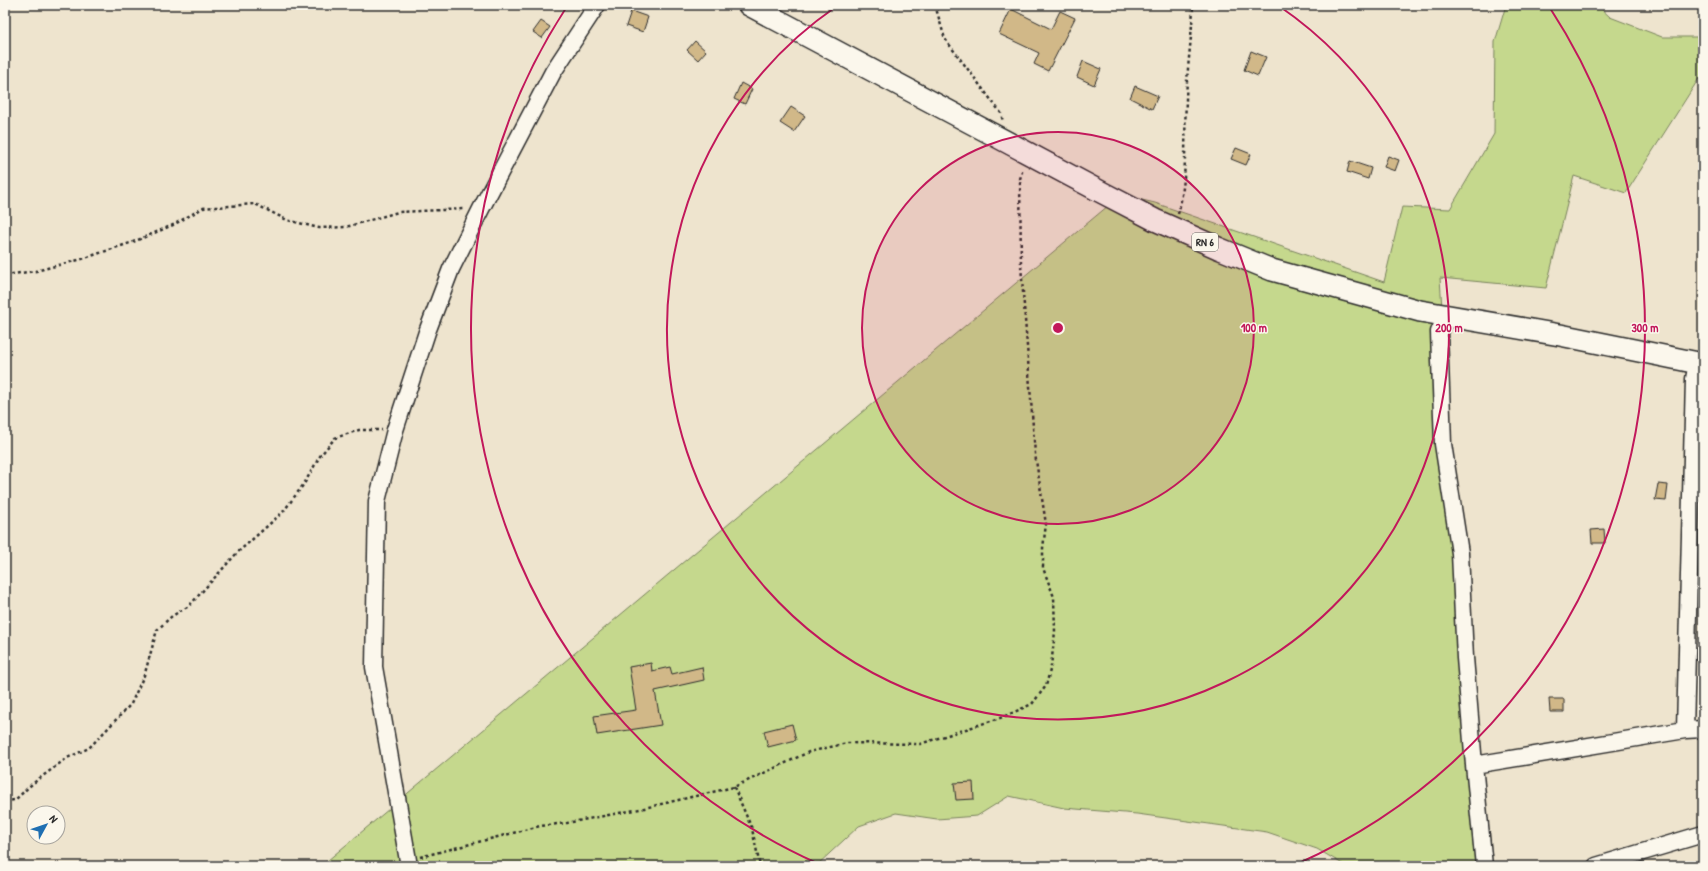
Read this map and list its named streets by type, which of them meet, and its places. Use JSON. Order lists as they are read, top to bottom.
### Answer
{
  "streets": {
    "main road": ["RN 6"]
  },
  "north": "top right",
  "rings": ["100 m", "200 m", "300 m"]
}
